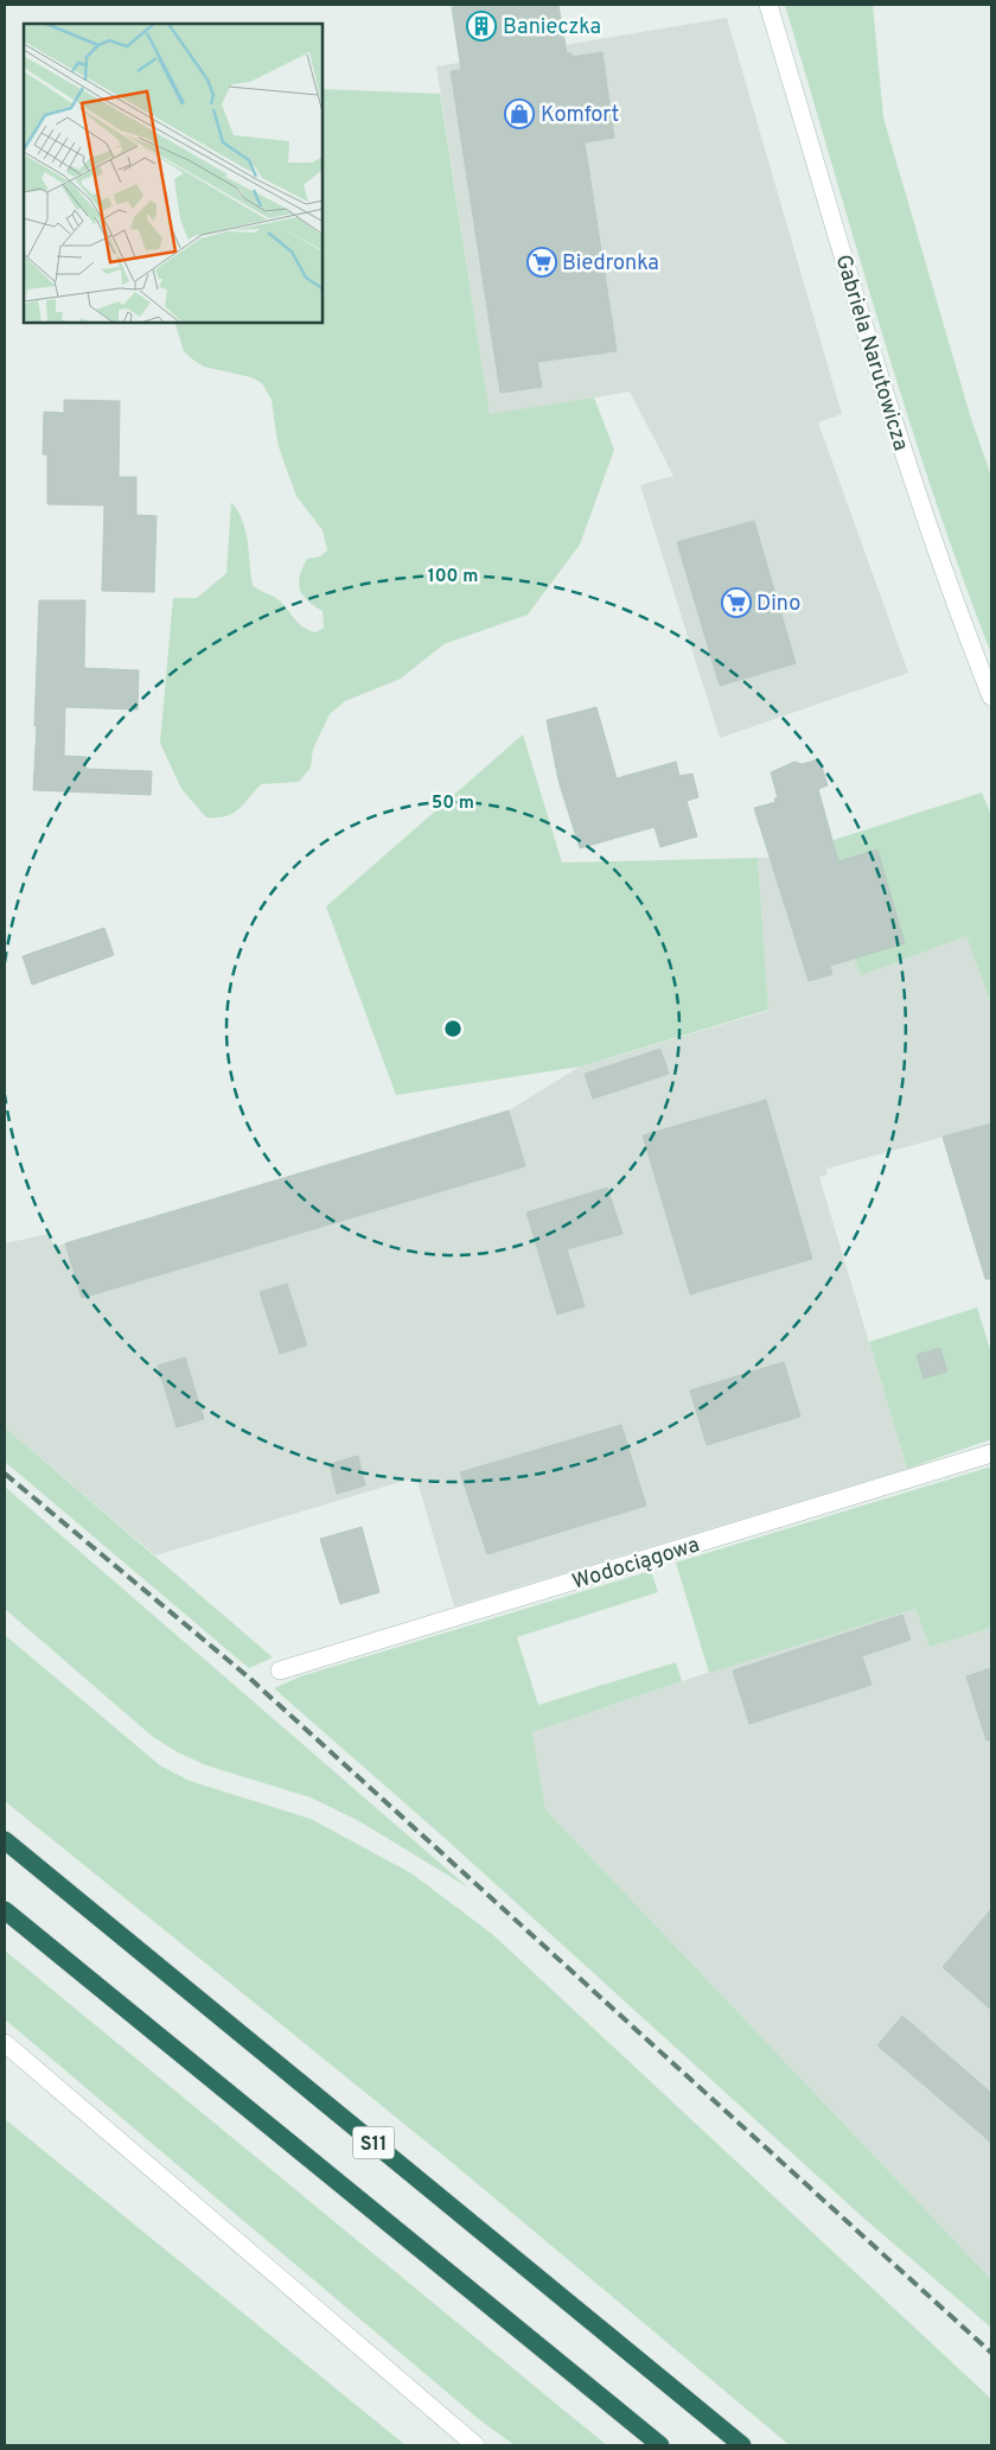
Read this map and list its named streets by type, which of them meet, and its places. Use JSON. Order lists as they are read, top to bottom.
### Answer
{
  "streets": {
    "highway": ["S11"],
    "street": ["Gabriela Narutowicza", "Wodociągowa"]
  },
  "places": {
    "building": ["Banieczka"],
    "shop": ["Komfort"],
    "supermarket": ["Biedronka", "Dino"]
  },
  "rings": ["100 m", "50 m"]
}
